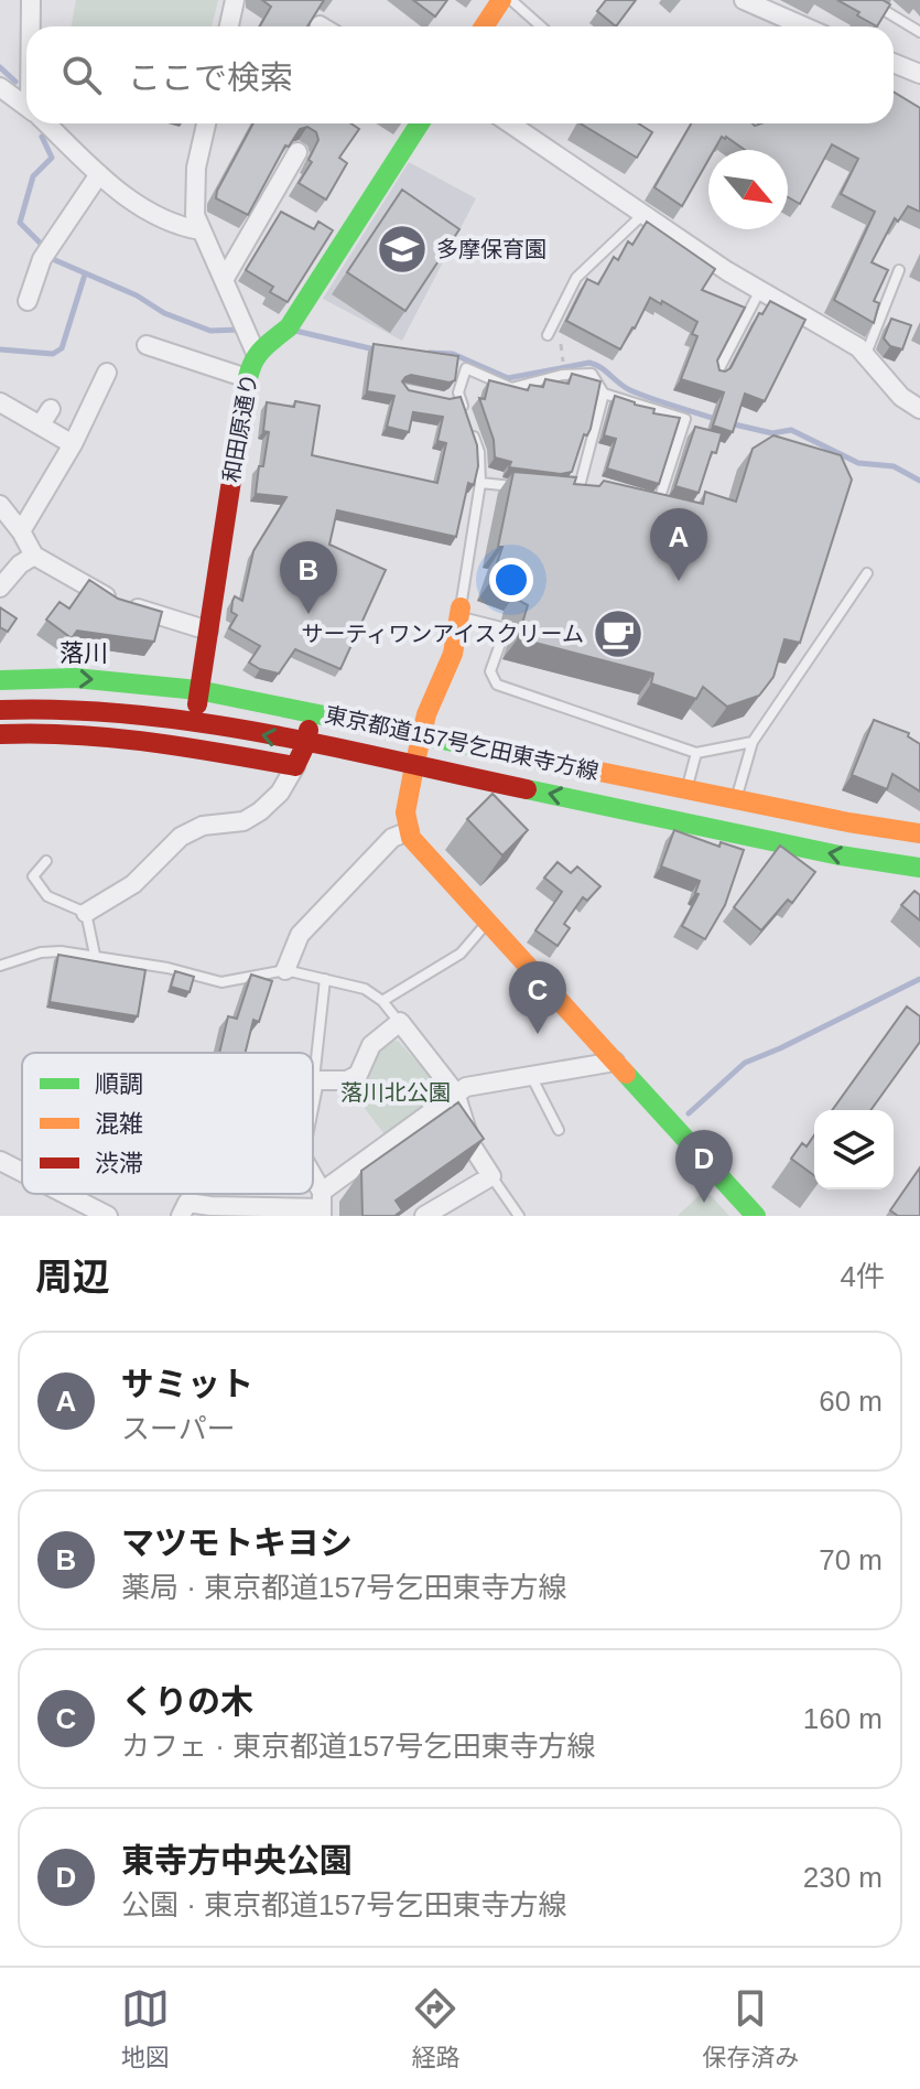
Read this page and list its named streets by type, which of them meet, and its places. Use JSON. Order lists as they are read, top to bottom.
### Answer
{
  "streets": {
    "main road": ["和田原通り", "東京都道157号乞田東寺方線"]
  },
  "crossings": [
    ["和田原通り", "東京都道157号乞田東寺方線"]
  ],
  "districts": ["落川"],
  "parks": ["落川北公園"],
  "places": {
    "school or university": ["多摩保育園"],
    "cafe": ["サーティワンアイスクリーム"]
  },
  "legend": ["順調", "混雑", "渋滞"],
  "north": "bottom right",
  "page": {
    "search": "ここで検索",
    "pins": [
      "A",
      "B",
      "C",
      "D"
    ],
    "heading": ["周辺", "4件"],
    "list": [
      {
        "mark": "A",
        "name": "サミット",
        "note": "スーパー",
        "value": "60 m"
      },
      {
        "mark": "B",
        "name": "マツモトキヨシ",
        "note": "薬局 · 東京都道157号乞田東寺方線",
        "value": "70 m"
      },
      {
        "mark": "C",
        "name": "くりの木",
        "note": "カフェ · 東京都道157号乞田東寺方線",
        "value": "160 m"
      },
      {
        "mark": "D",
        "name": "東寺方中央公園",
        "note": "公園 · 東京都道157号乞田東寺方線",
        "value": "230 m"
      }
    ],
    "nav": ["地図", "経路", "保存済み"]
  }
}
